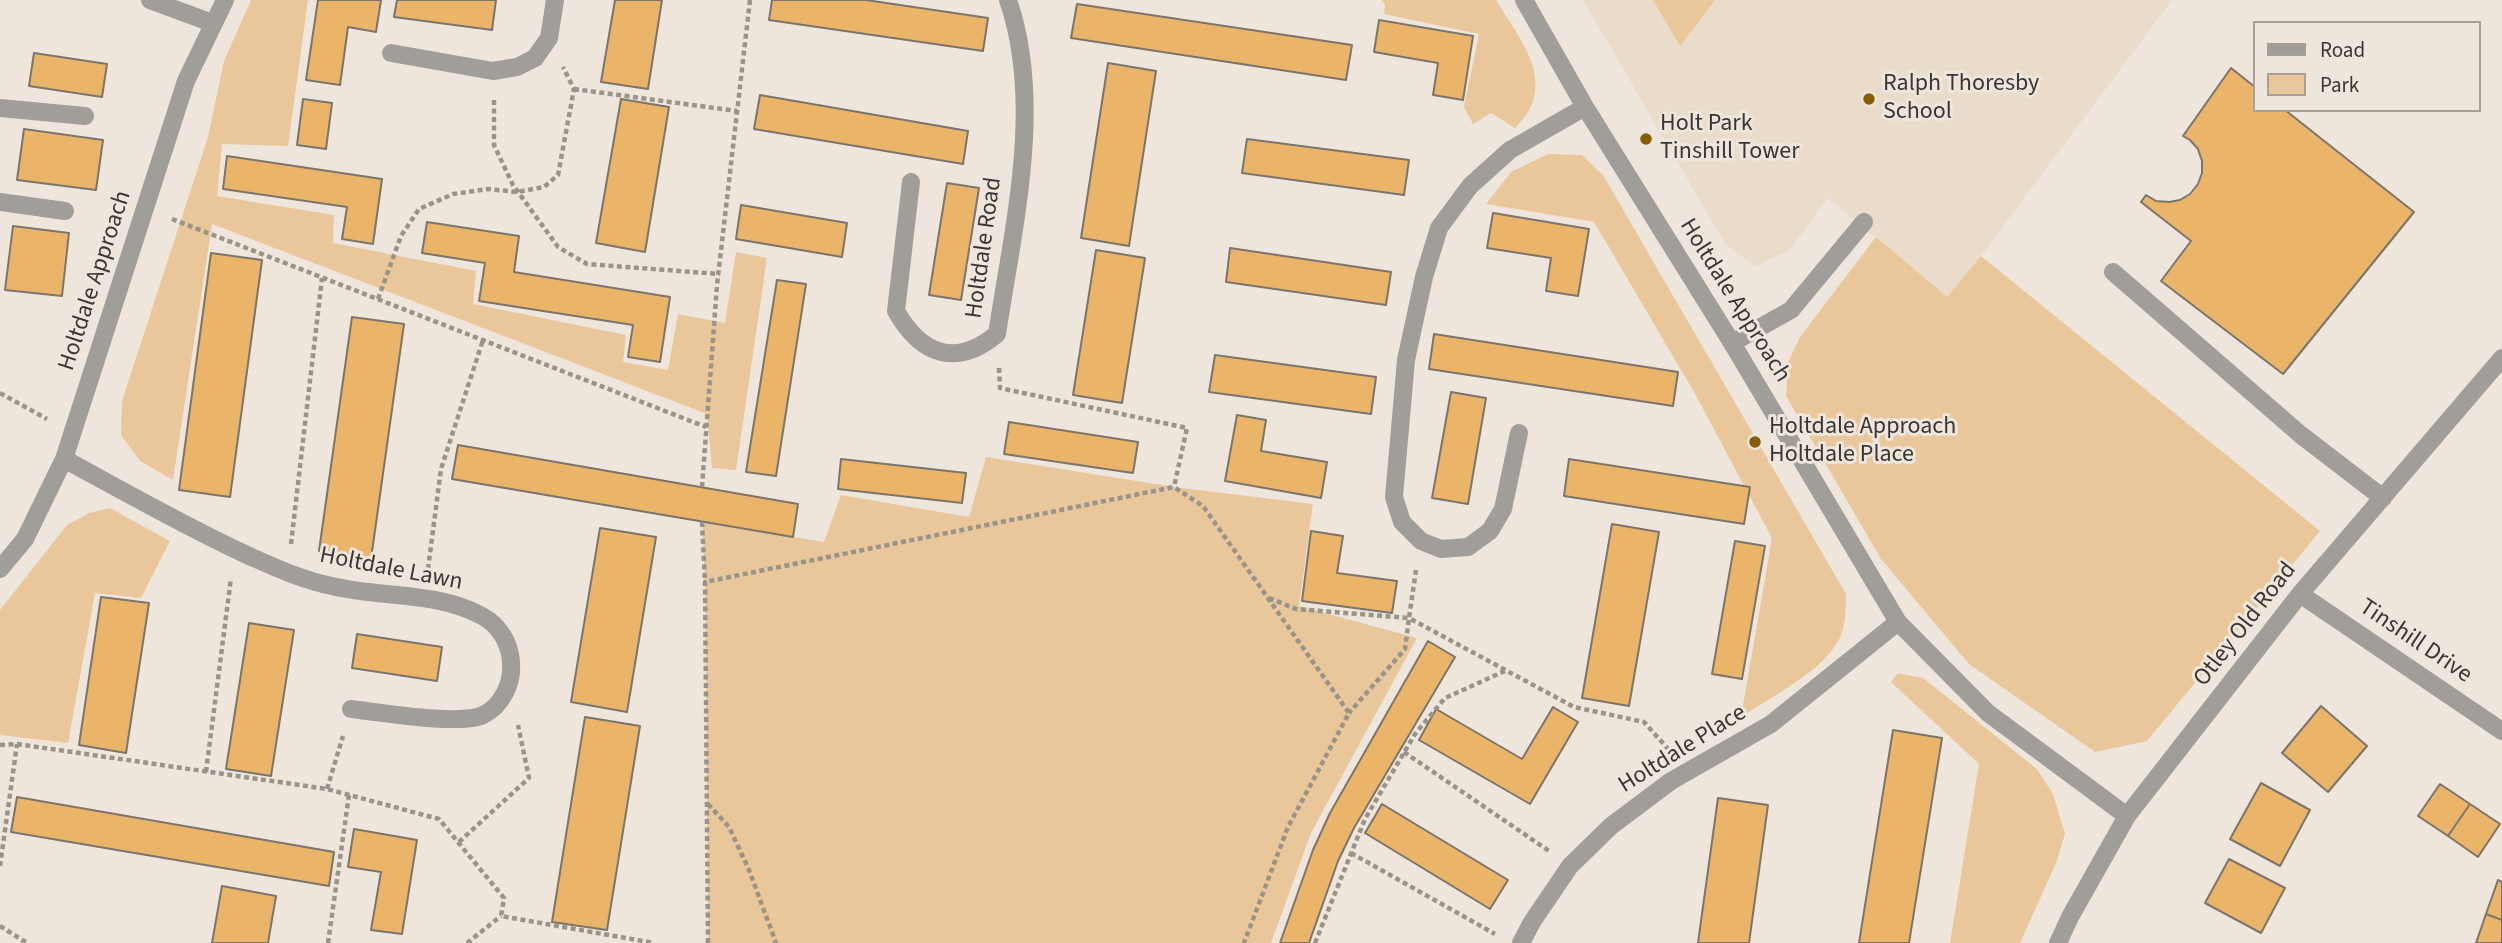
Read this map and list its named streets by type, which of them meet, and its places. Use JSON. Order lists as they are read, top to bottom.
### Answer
{
  "streets": {
    "street": [
      "Holtdale Road",
      "Holtdale Approach",
      "Holtdale Lawn",
      "Otley Old Road",
      "Tinshill Drive",
      "Holtdale Place"
    ]
  },
  "crossings": [
    ["Holtdale Approach", "Holtdale Lawn"],
    ["Holtdale Approach", "Otley Old Road"],
    ["Holtdale Approach", "Holtdale Place"],
    ["Otley Old Road", "Tinshill Drive"]
  ],
  "places": ["Ralph Thoresby School", "Holt Park Tinshill Tower", "Holtdale Approach Holtdale Place"],
  "legend": ["Road", "Park"]
}
